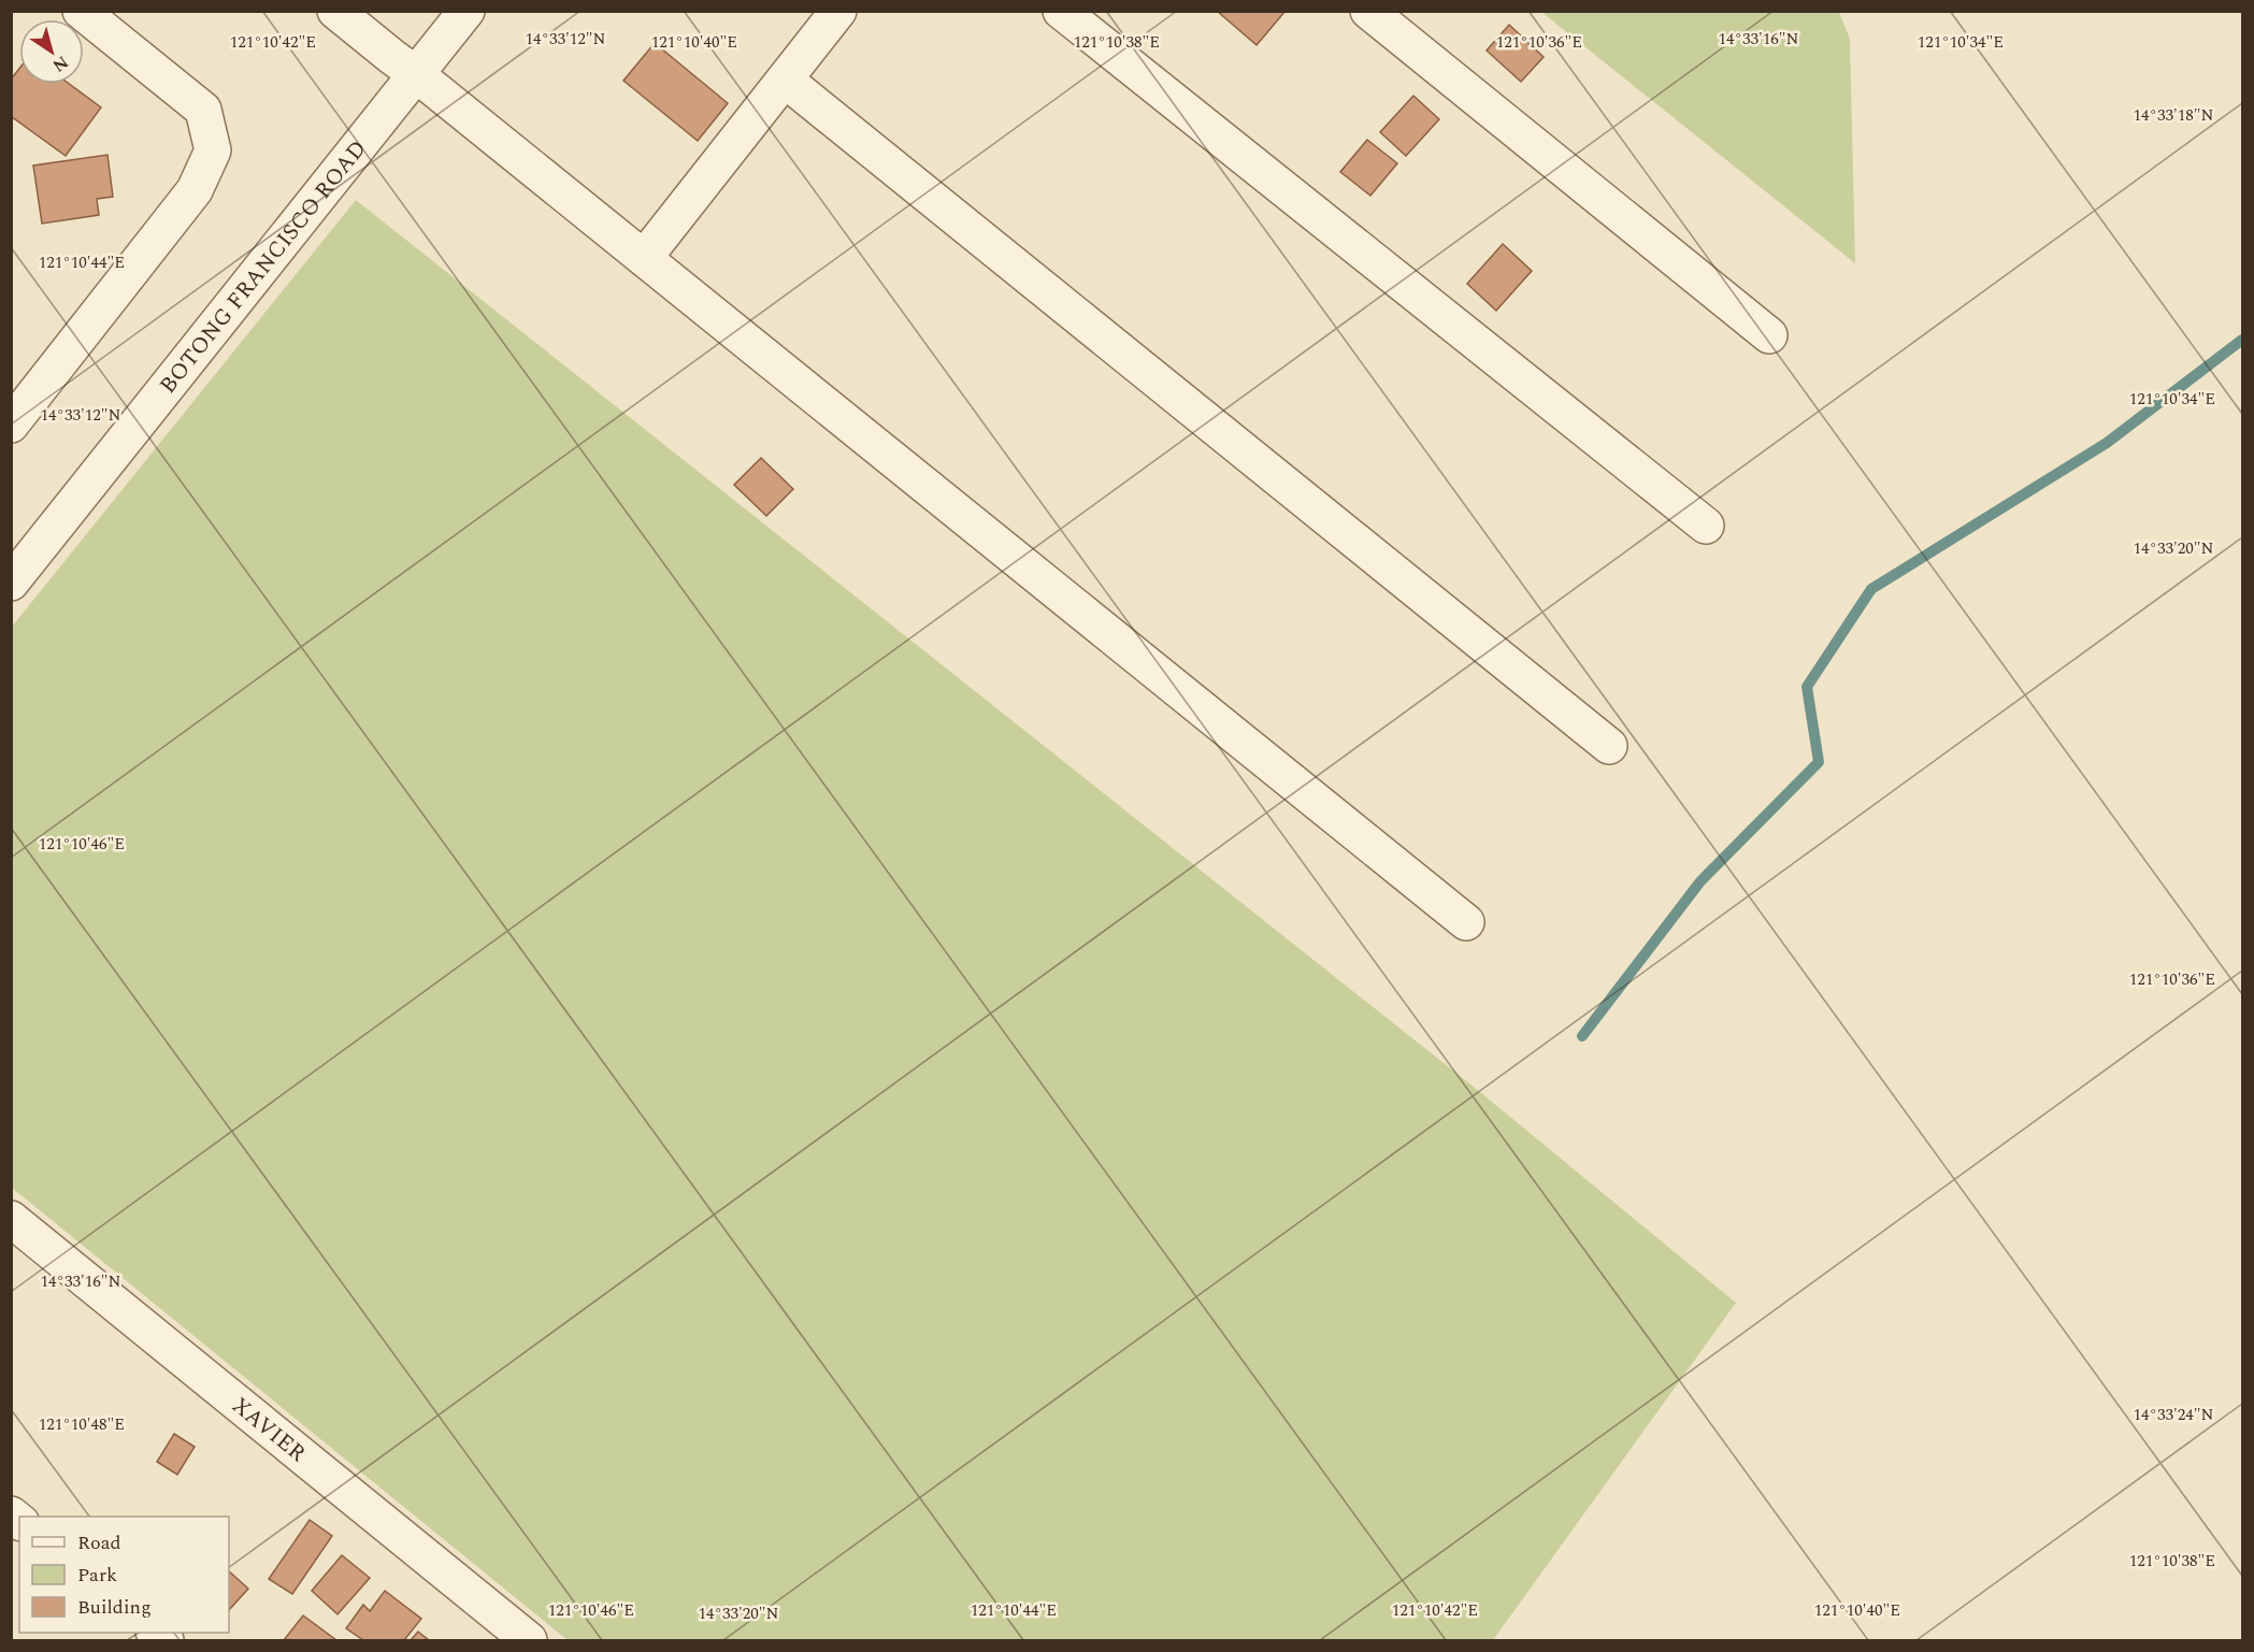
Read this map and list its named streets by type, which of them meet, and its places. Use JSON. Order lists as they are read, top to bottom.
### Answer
{
  "streets": {
    "street": ["BOTONG FRANCISCO ROAD", "XAVIER"]
  },
  "legend": ["Road", "Park", "Building"],
  "north": "bottom right",
  "coordinates": [
    "14°33'12\"N",
    "14°33'16\"N",
    "121°10'42\"E",
    "121°10'40\"E",
    "121°10'38\"E",
    "121°10'36\"E",
    "121°10'34\"E",
    "14°33'18\"N",
    "121°10'44\"E",
    "14°33'20\"N",
    "121°10'46\"E",
    "14°33'24\"N",
    "121°10'48\"E"
  ]
}
